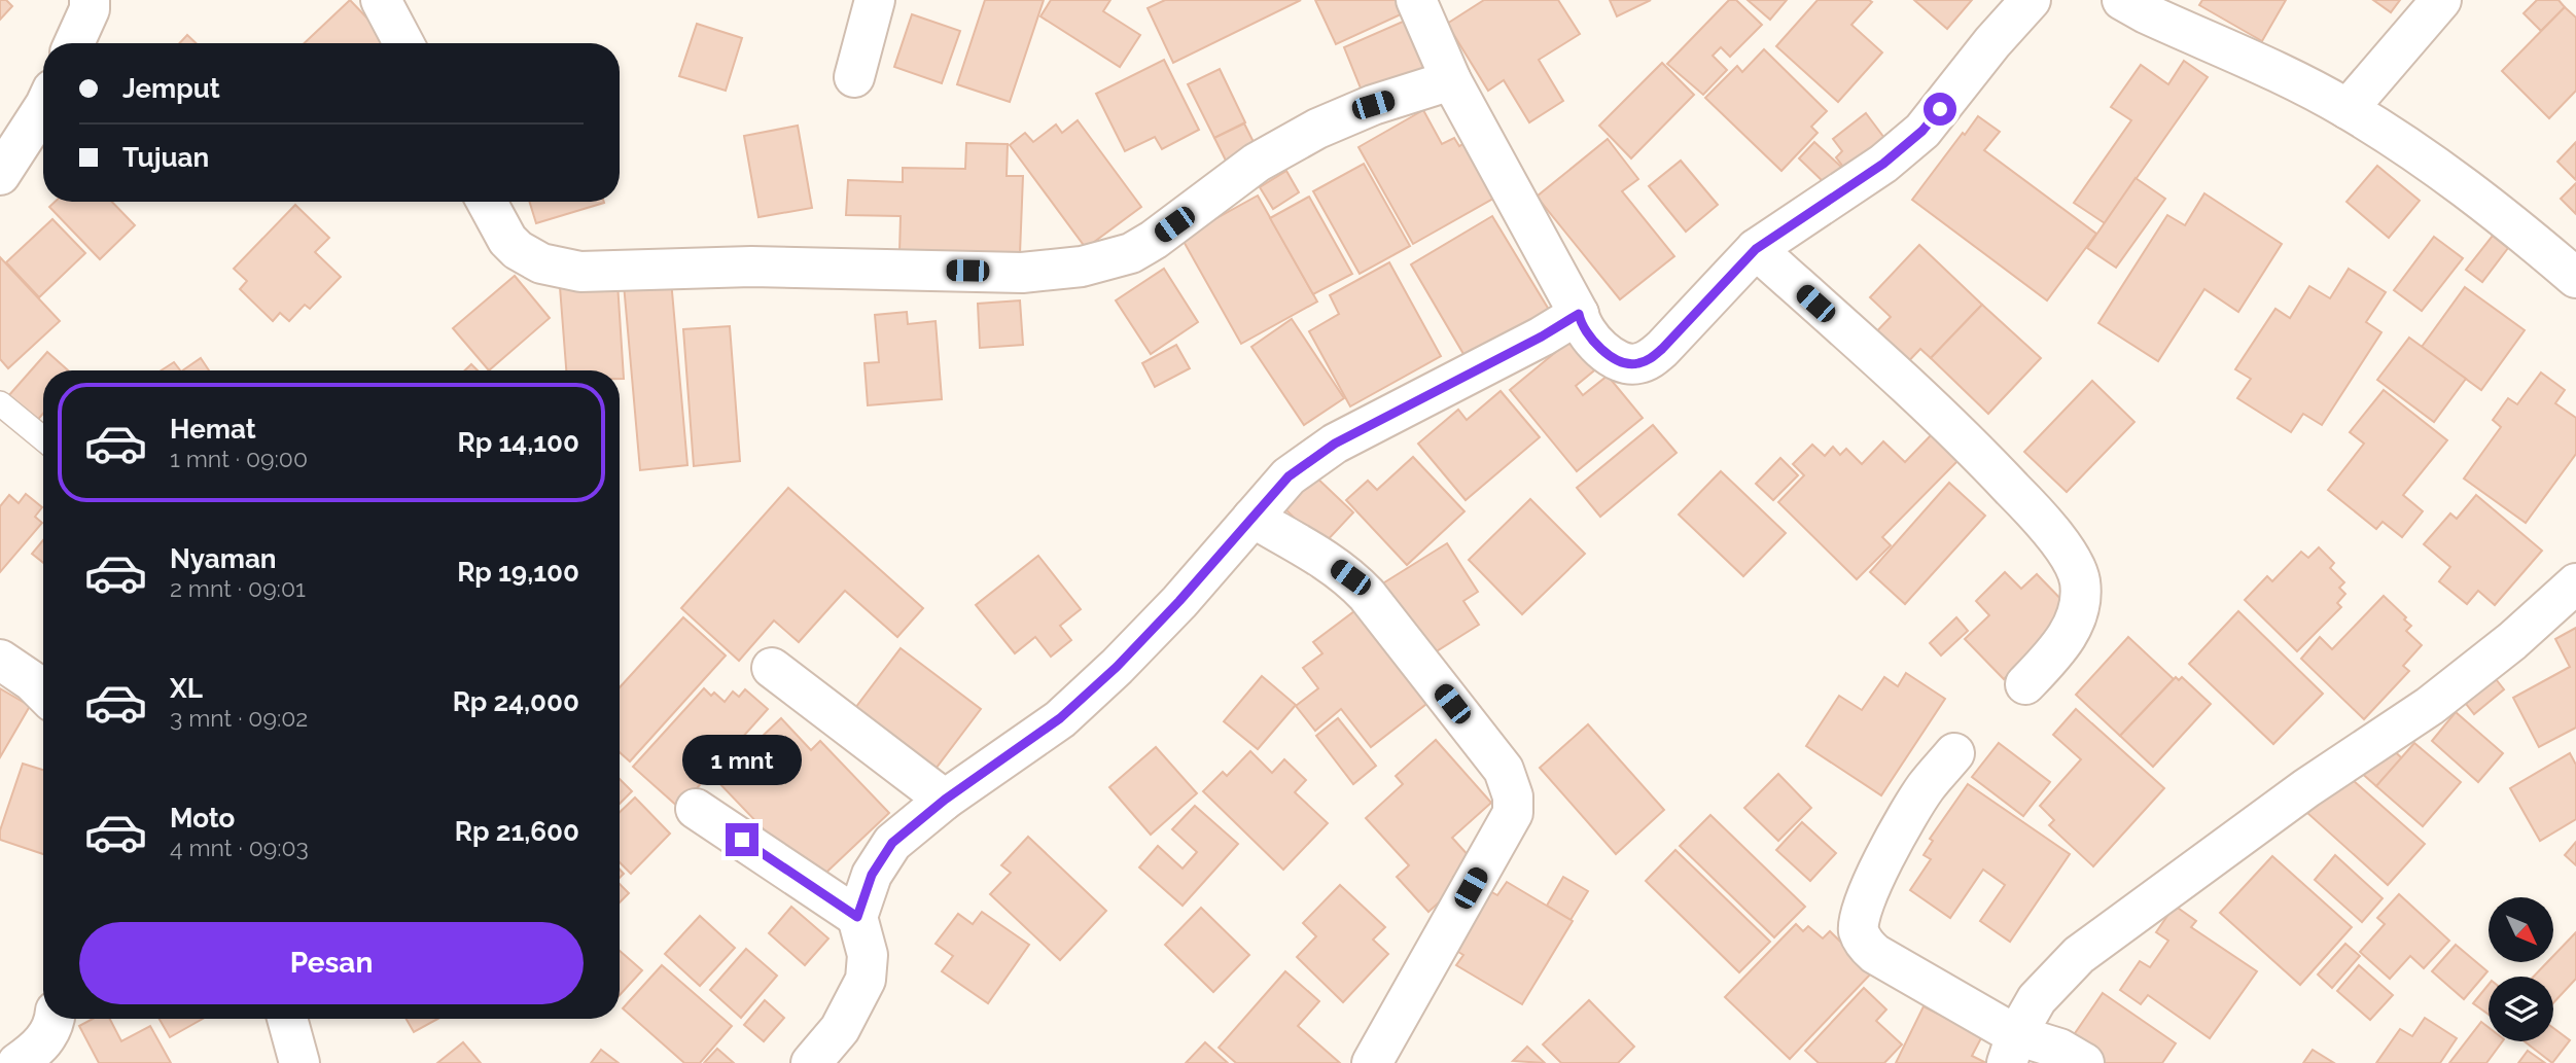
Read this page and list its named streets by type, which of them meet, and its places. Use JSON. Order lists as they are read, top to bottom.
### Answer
{
  "north": "bottom right",
  "page": {
    "banner": ["Jemput", "Tujuan"],
    "list": [
      {
        "name": "Hemat",
        "note": "1 mnt · 09:00",
        "value": "Rp 14,100"
      },
      {
        "name": "Nyaman",
        "note": "2 mnt · 09:01",
        "value": "Rp 19,100"
      },
      {
        "name": "XL",
        "note": "3 mnt · 09:02",
        "value": "Rp 24,000"
      },
      {
        "name": "Moto",
        "note": "4 mnt · 09:03",
        "value": "Rp 21,600"
      }
    ],
    "bubble": "1 mnt",
    "buttons": "Pesan"
  }
}
